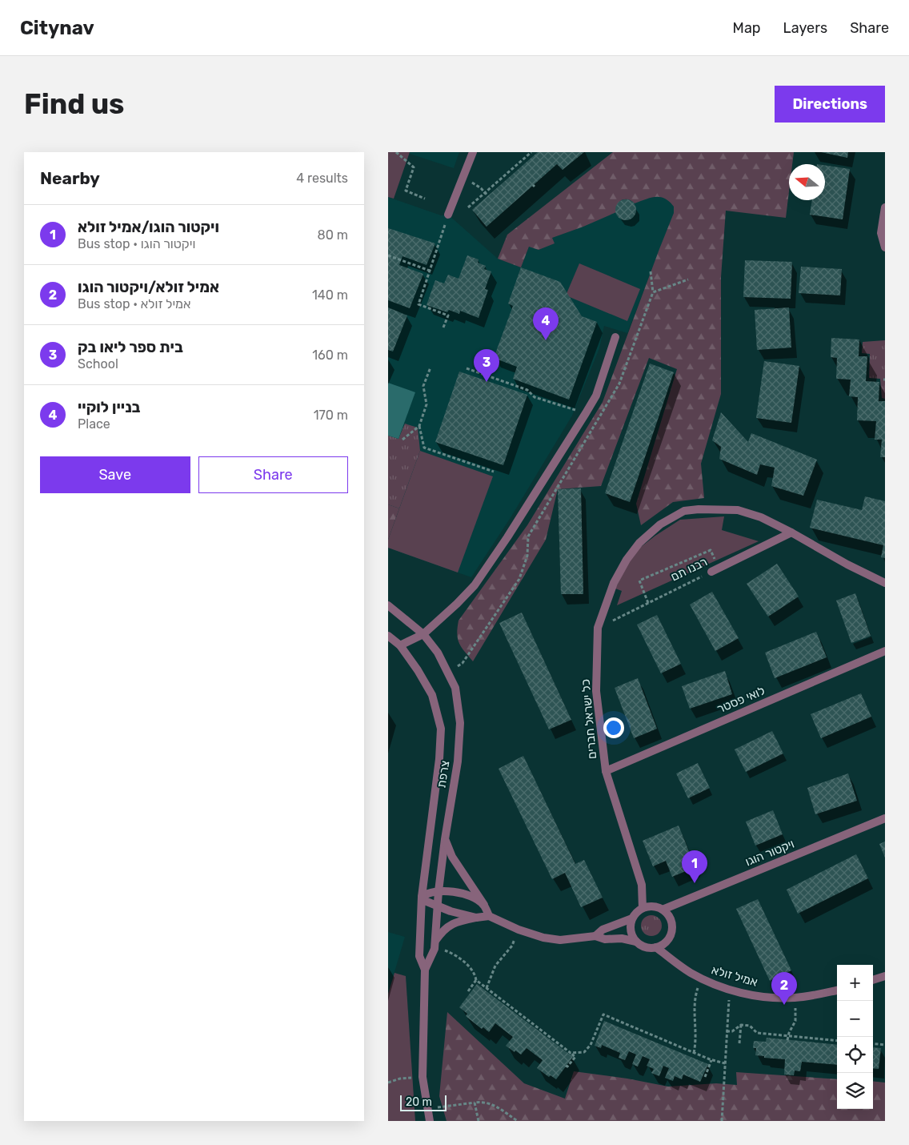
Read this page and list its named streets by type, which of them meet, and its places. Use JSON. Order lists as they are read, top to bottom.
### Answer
{
  "streets": {
    "street": [
      "רבנו תם",
      "לואי פסטר",
      "כל ישראל חברים",
      "צרפת",
      "ויקטור הוגו",
      "אמיל זולא"
    ]
  },
  "crossings": [
    ["רבנו תם", "כל ישראל חברים"],
    ["לואי פסטר", "כל ישראל חברים"],
    ["כל ישראל חברים", "ויקטור הוגו"],
    ["כל ישראל חברים", "אמיל זולא"],
    ["ויקטור הוגו", "אמיל זולא"]
  ],
  "scale_bar": "20 m",
  "north": "left",
  "page": {
    "header": "Citynav",
    "nav": ["Map", "Layers", "Share"],
    "buttons": [
      "Directions",
      ["Save", "Share"]
    ],
    "title": "Find us",
    "heading": ["Nearby", "4 results"],
    "list": [
      {
        "mark": "1",
        "name": "ויקטור הוגו/אמיל זולא",
        "note": "Bus stop · ויקטור הוגו",
        "value": "80 m"
      },
      {
        "mark": "2",
        "name": "אמיל זולא/ויקטור הוגו",
        "note": "Bus stop · אמיל זולא",
        "value": "140 m"
      },
      {
        "mark": "3",
        "name": "בית ספר ליאו בק",
        "note": "School",
        "value": "160 m"
      },
      {
        "mark": "4",
        "name": "בניין לוקיי",
        "note": "Place",
        "value": "170 m"
      }
    ],
    "pins": [
      "4",
      "3",
      "1",
      "2"
    ],
    "map_buttons": ["+", "−"],
    "scale": "20 m"
  }
}
